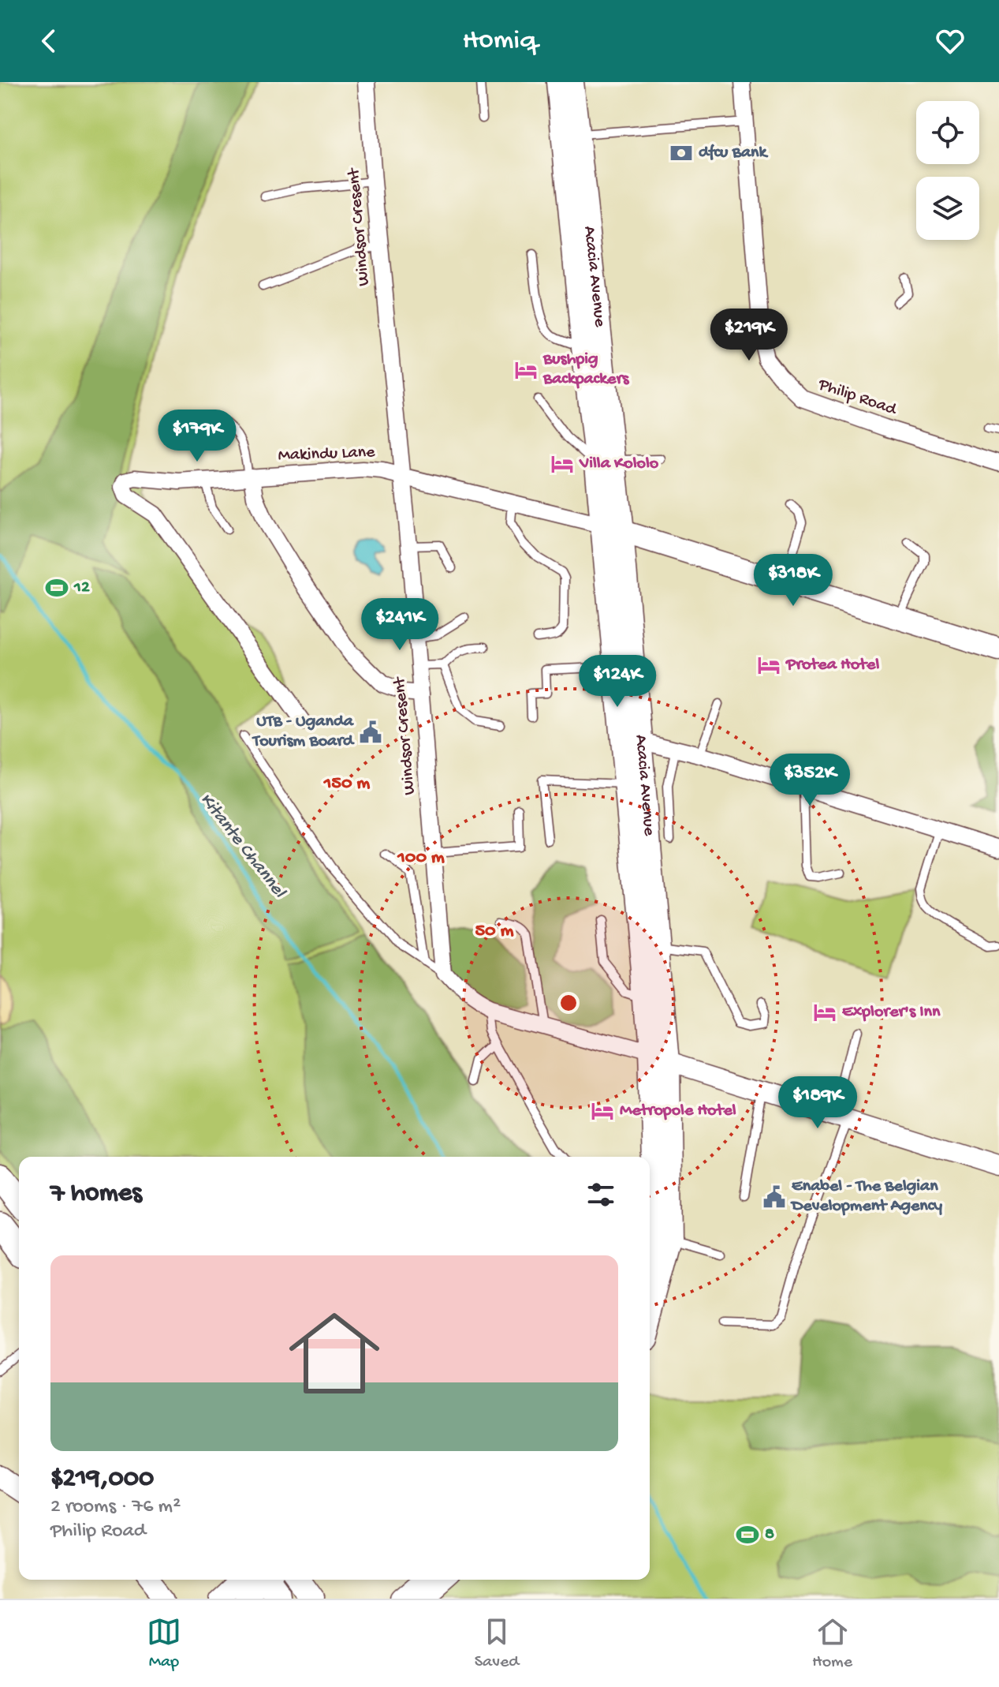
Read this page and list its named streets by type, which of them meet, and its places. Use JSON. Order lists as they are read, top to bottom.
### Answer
{
  "streets": {
    "main road": ["Acacia Avenue"],
    "street": ["Windsor Cresent", "Philip Road", "Makindu Lane"]
  },
  "crossings": [
    ["Windsor Cresent", "Makindu Lane"],
    ["Acacia Avenue", "Makindu Lane"]
  ],
  "water": ["Kitante Channel"],
  "places": {
    "bank": ["dfcu Bank"],
    "hotel": [
      "Bushpig Backpackers",
      "Villa Kololo",
      "Protea Hotel",
      "Explorer's Inn",
      "Metropole Hotel"
    ],
    "sports": ["12", "8"],
    "public building": ["UTB - Uganda Tourism Board", "Enabel - The Belgian Development Agency"]
  },
  "page": {
    "header": "Homiq",
    "price": [
      "$219K",
      "$179K",
      "$318K",
      "$241K",
      "$124K",
      "$352K",
      "$189K"
    ],
    "heading": "7 homes",
    "list": [
      {
        "name": "$219,000",
        "note": "2 rooms · 76 m² · Philip Road"
      }
    ],
    "tabs": ["Map", "Saved", "Home"]
  },
  "rings": ["150 m", "100 m", "50 m"]
}
